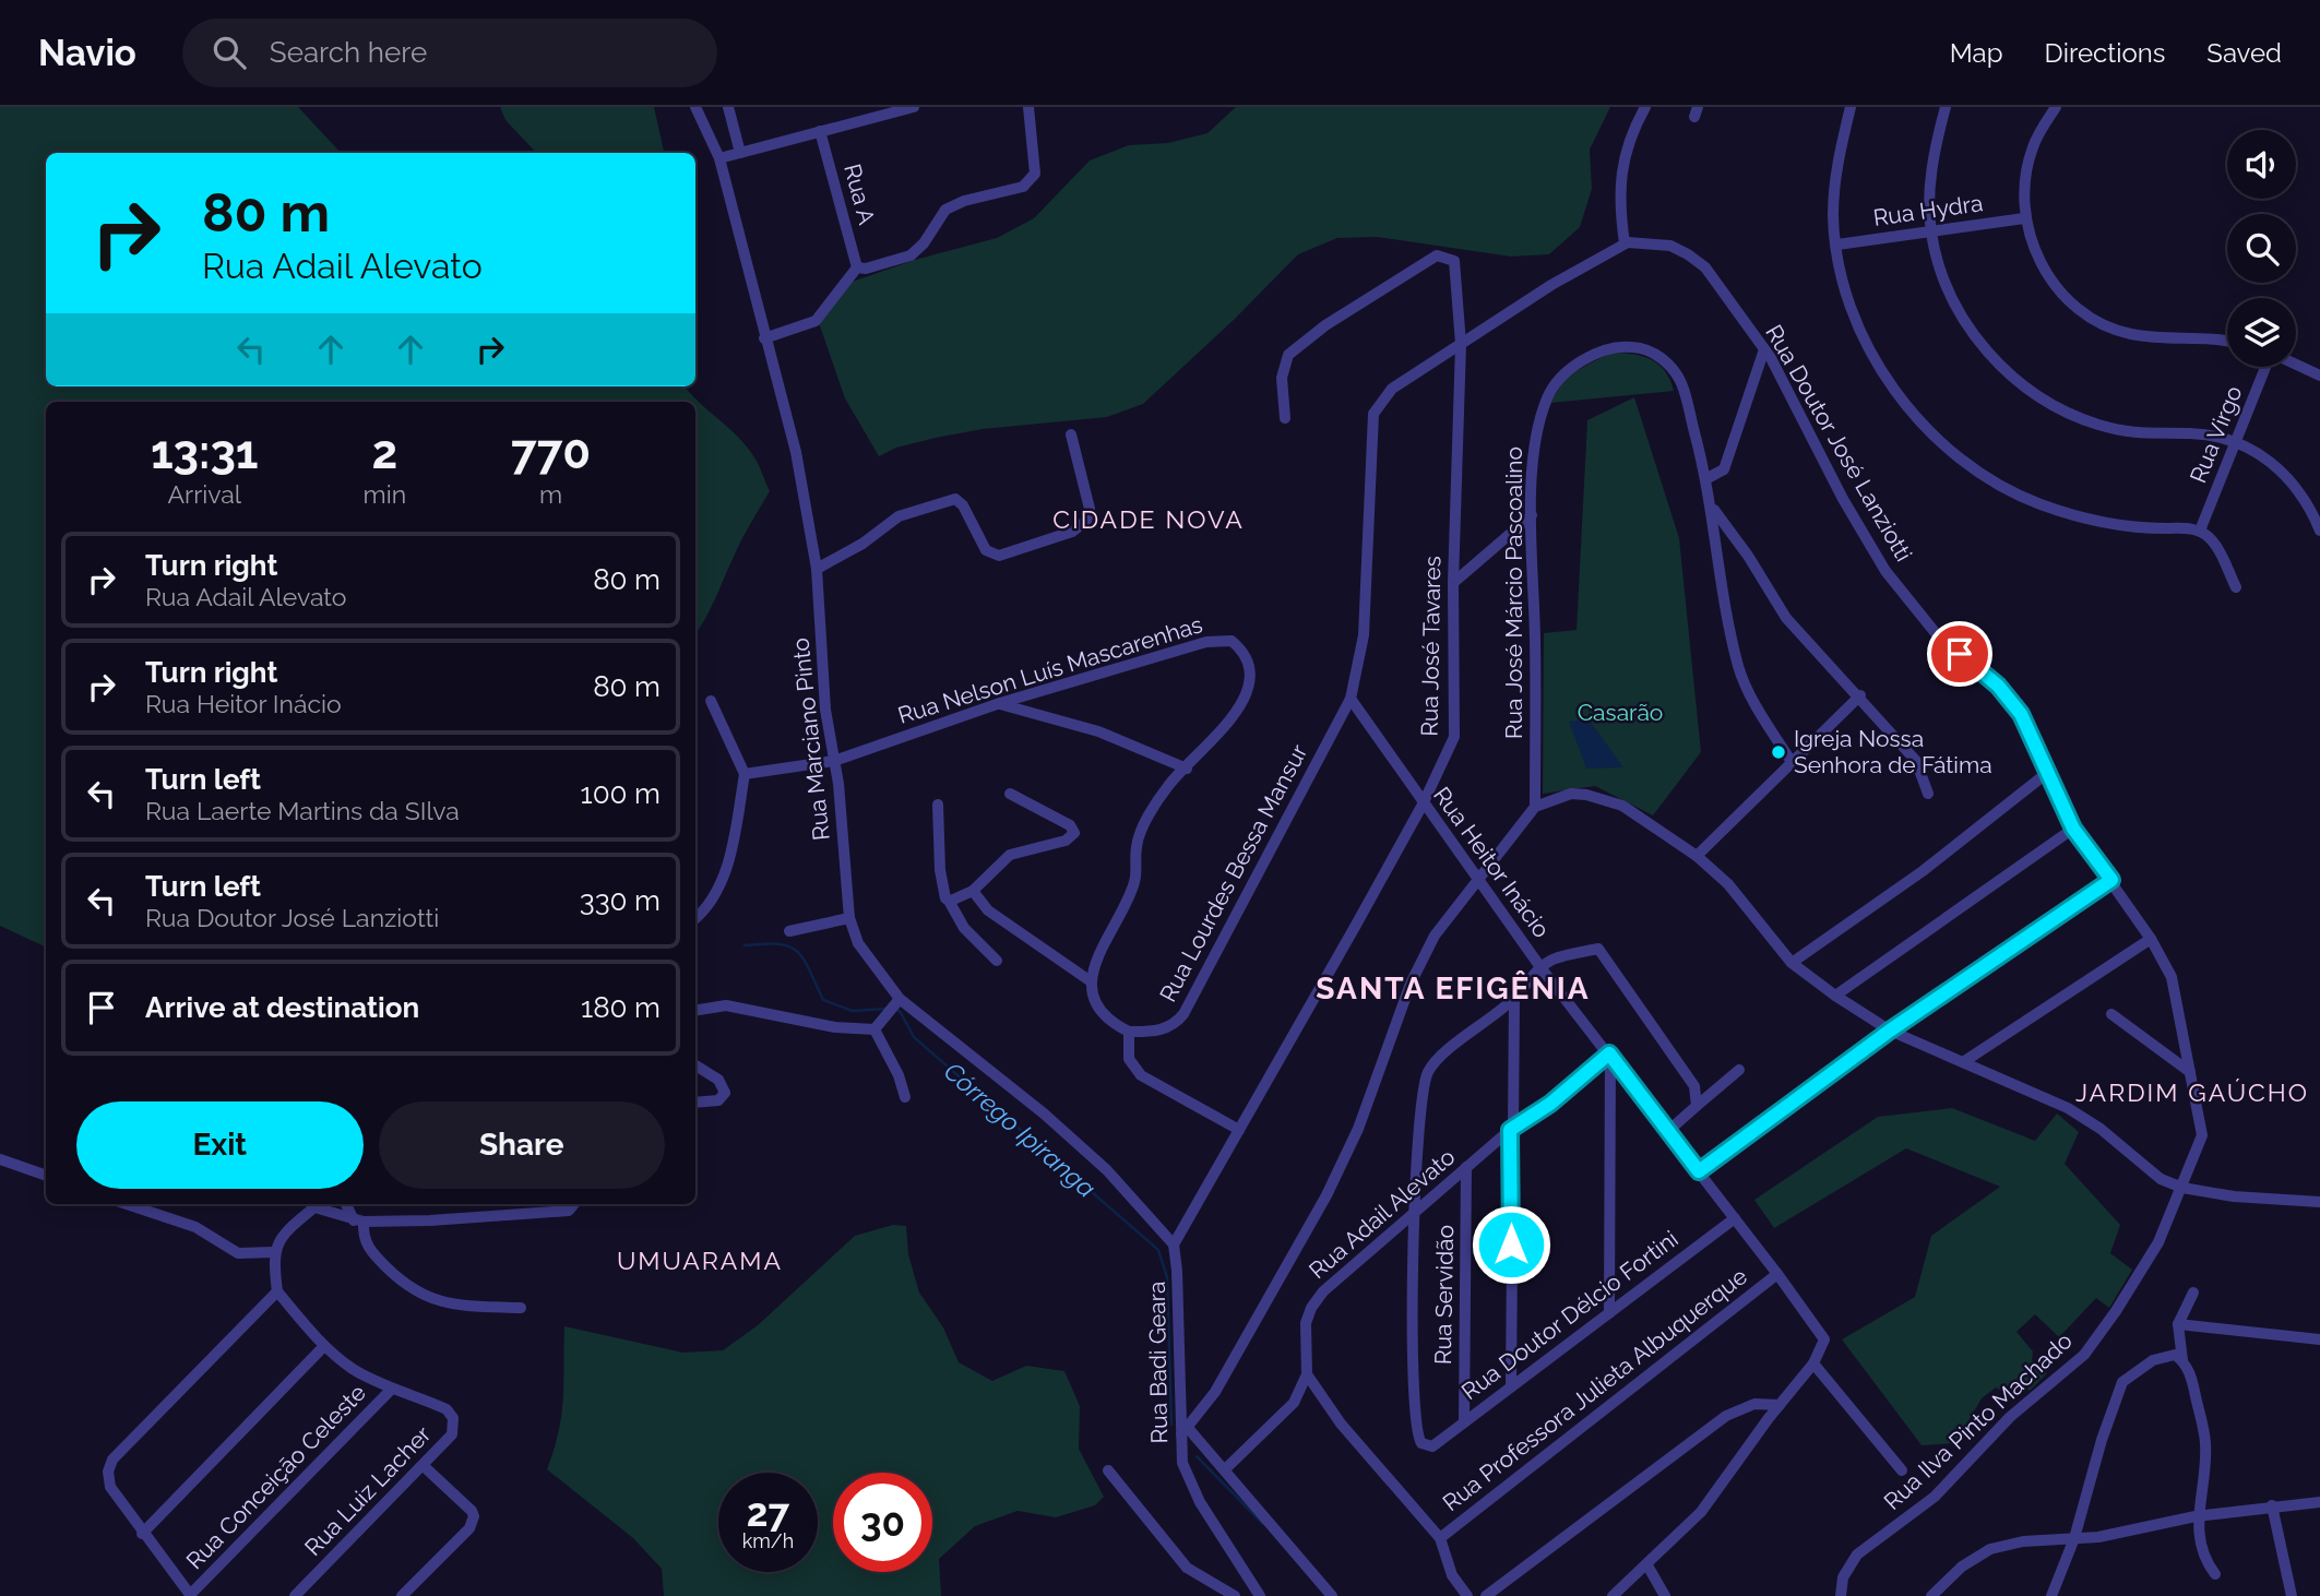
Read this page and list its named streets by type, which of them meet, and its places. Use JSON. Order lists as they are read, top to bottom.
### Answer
{
  "streets": {
    "street": [
      "Rua A",
      "Rua Hydra",
      "Rua Virgo",
      "Rua Doutor José Lanziotti",
      "Rua José Márcio Pascoalino",
      "Rua José Tavares",
      "Rua Nelson Luís Mascarenhas",
      "Rua Marciano Pinto",
      "Rua Heitor Inácio",
      "Rua Lourdes Bessa Mansur",
      "Rua Adail Alevato",
      "Rua Servidão",
      "Rua Doutor Délcio Fortini",
      "Rua Badi Geara",
      "Rua Professora Julieta Albuquerque",
      "Rua Ilva Pinto Machado",
      "Rua Conceiçāo Celeste",
      "Rua Luiz Lacher"
    ]
  },
  "crossings": [
    ["Rua Doutor José Lanziotti", "Rua Ilva Pinto Machado"],
    ["Rua José Tavares", "Rua Marciano Pinto"],
    ["Rua José Tavares", "Rua Heitor Inácio"],
    ["Rua José Tavares", "Rua Badi Geara"],
    ["Rua Nelson Luís Mascarenhas", "Rua Marciano Pinto"],
    ["Rua Marciano Pinto", "Rua Badi Geara"],
    ["Rua Heitor Inácio", "Rua Lourdes Bessa Mansur"],
    ["Rua Heitor Inácio", "Rua Adail Alevato"],
    ["Rua Heitor Inácio", "Rua Doutor Délcio Fortini"],
    ["Rua Heitor Inácio", "Rua Professora Julieta Albuquerque"],
    ["Rua Adail Alevato", "Rua Servidão"],
    ["Rua Adail Alevato", "Rua Doutor Délcio Fortini"],
    ["Rua Servidão", "Rua Doutor Délcio Fortini"],
    ["Rua Conceiçāo Celeste", "Rua Luiz Lacher"]
  ],
  "districts": [
    "CIDADE NOVA",
    "SANTA EFIGÊNIA",
    "JARDIM GAÚCHO",
    "UMUARAMA"
  ],
  "water": ["Córrego Ipiranga"],
  "parks": ["Casarão"],
  "places": ["Igreja Nossa Senhora de Fátima"],
  "page": {
    "header": "Navio",
    "search": "Search here",
    "nav": ["Map", "Directions", "Saved"],
    "turn": ["80 m", "Rua Adail Alevato"],
    "eta": [
      "13:31",
      "Arrival",
      "2",
      "min",
      "770",
      "m"
    ],
    "list": [
      {
        "name": "Turn right",
        "note": "Rua Adail Alevato",
        "value": "80 m"
      },
      {
        "name": "Turn right",
        "note": "Rua Heitor Inácio",
        "value": "80 m"
      },
      {
        "name": "Turn left",
        "note": "Rua Laerte Martins da SIlva",
        "value": "100 m"
      },
      {
        "name": "Turn left",
        "note": "Rua Doutor José Lanziotti",
        "value": "330 m"
      },
      {
        "name": "Arrive at destination",
        "value": "180 m"
      }
    ],
    "buttons": ["Exit", "Share"],
    "speed": "27 km/h",
    "limit": "30"
  }
}
